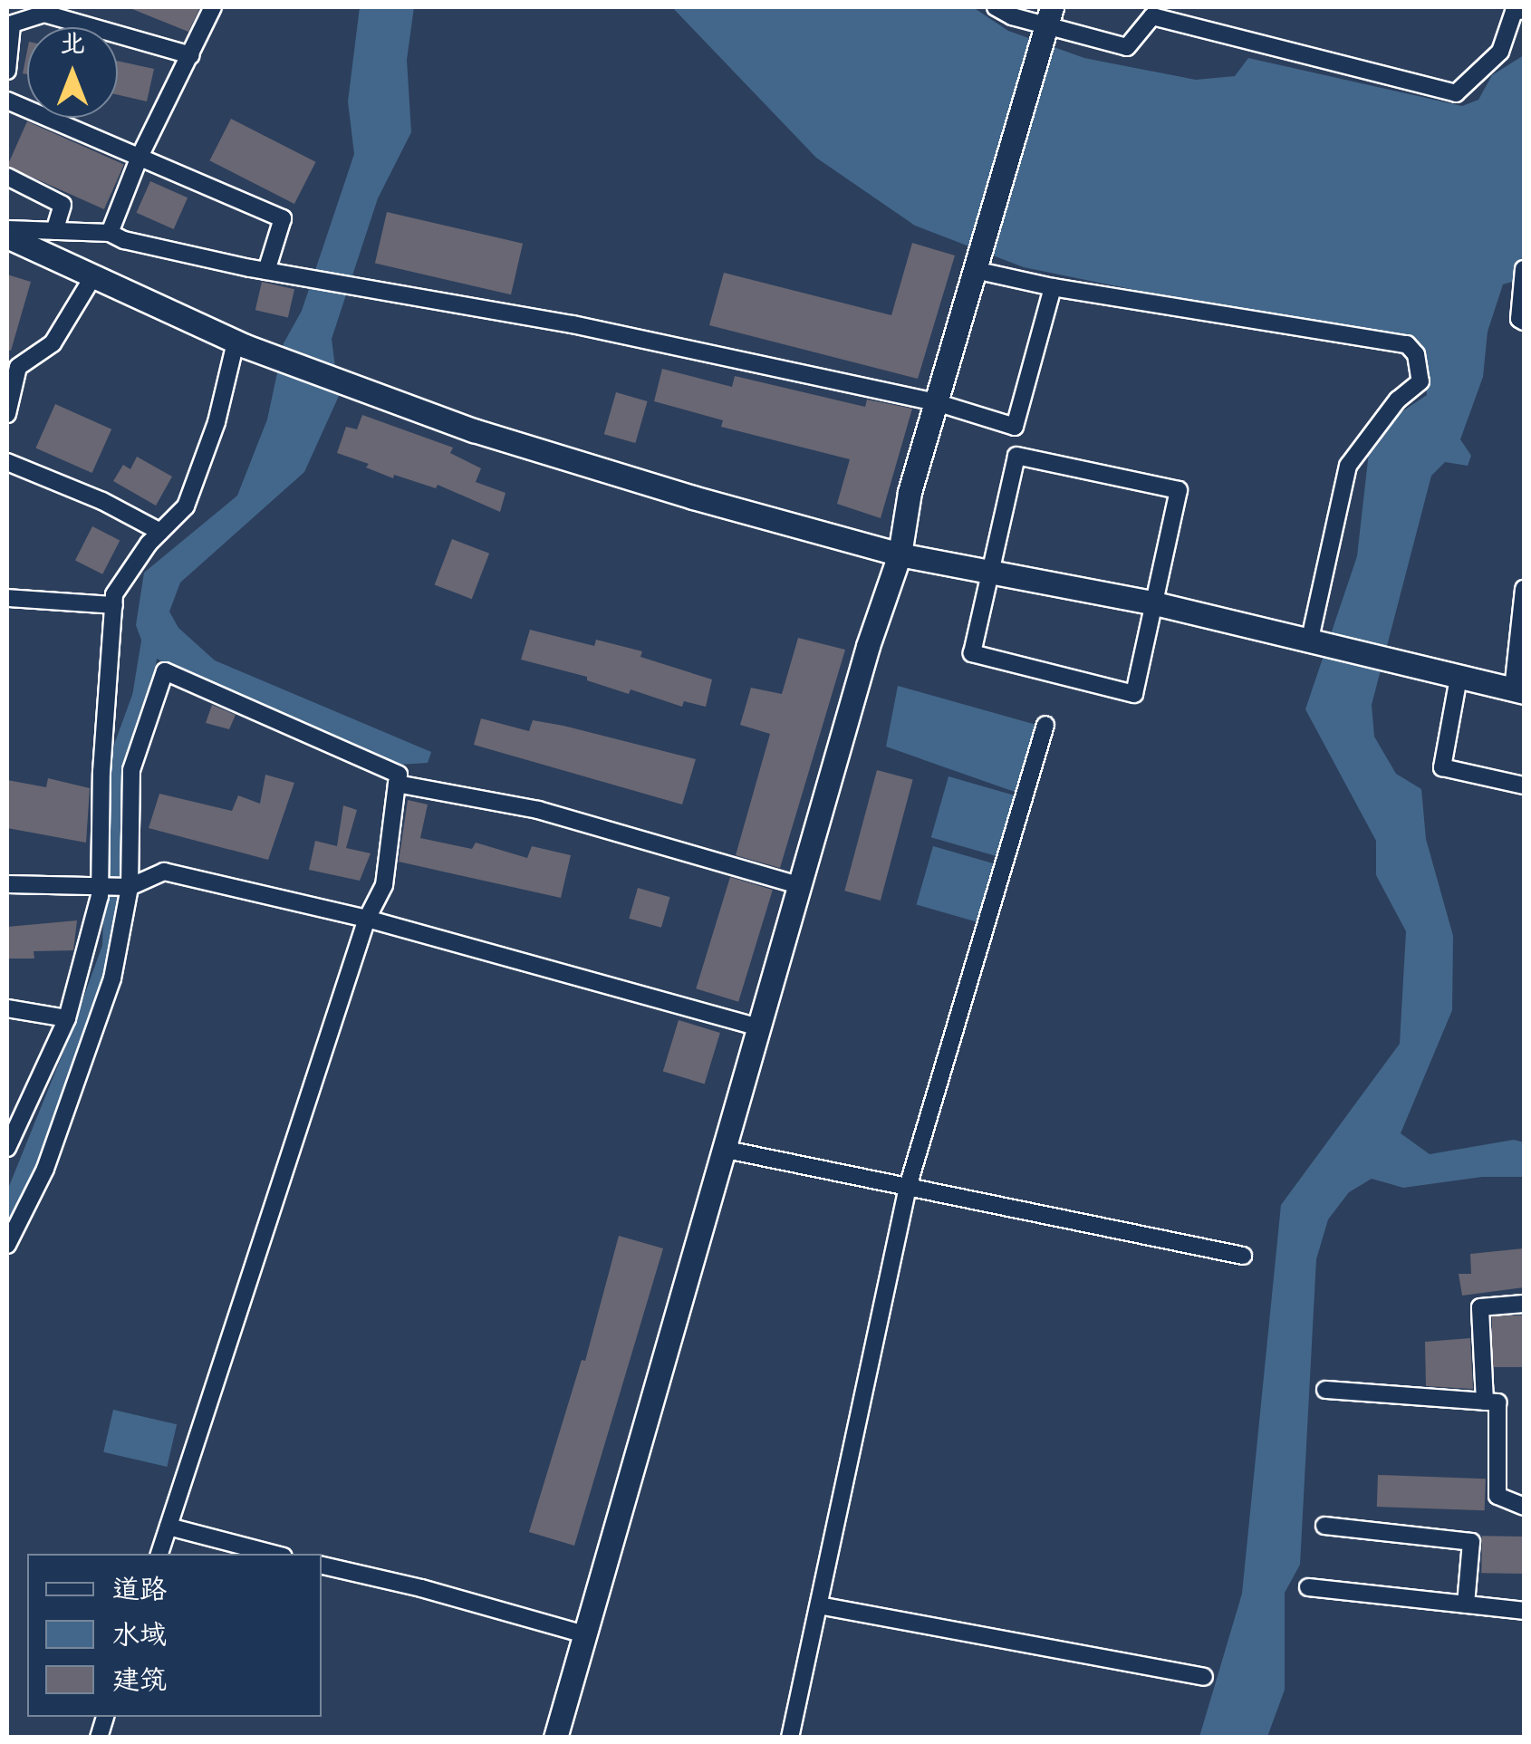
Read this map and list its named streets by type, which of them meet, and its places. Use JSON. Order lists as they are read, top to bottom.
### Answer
{
  "legend": ["道路", "水域", "建筑"],
  "north": "top"
}
